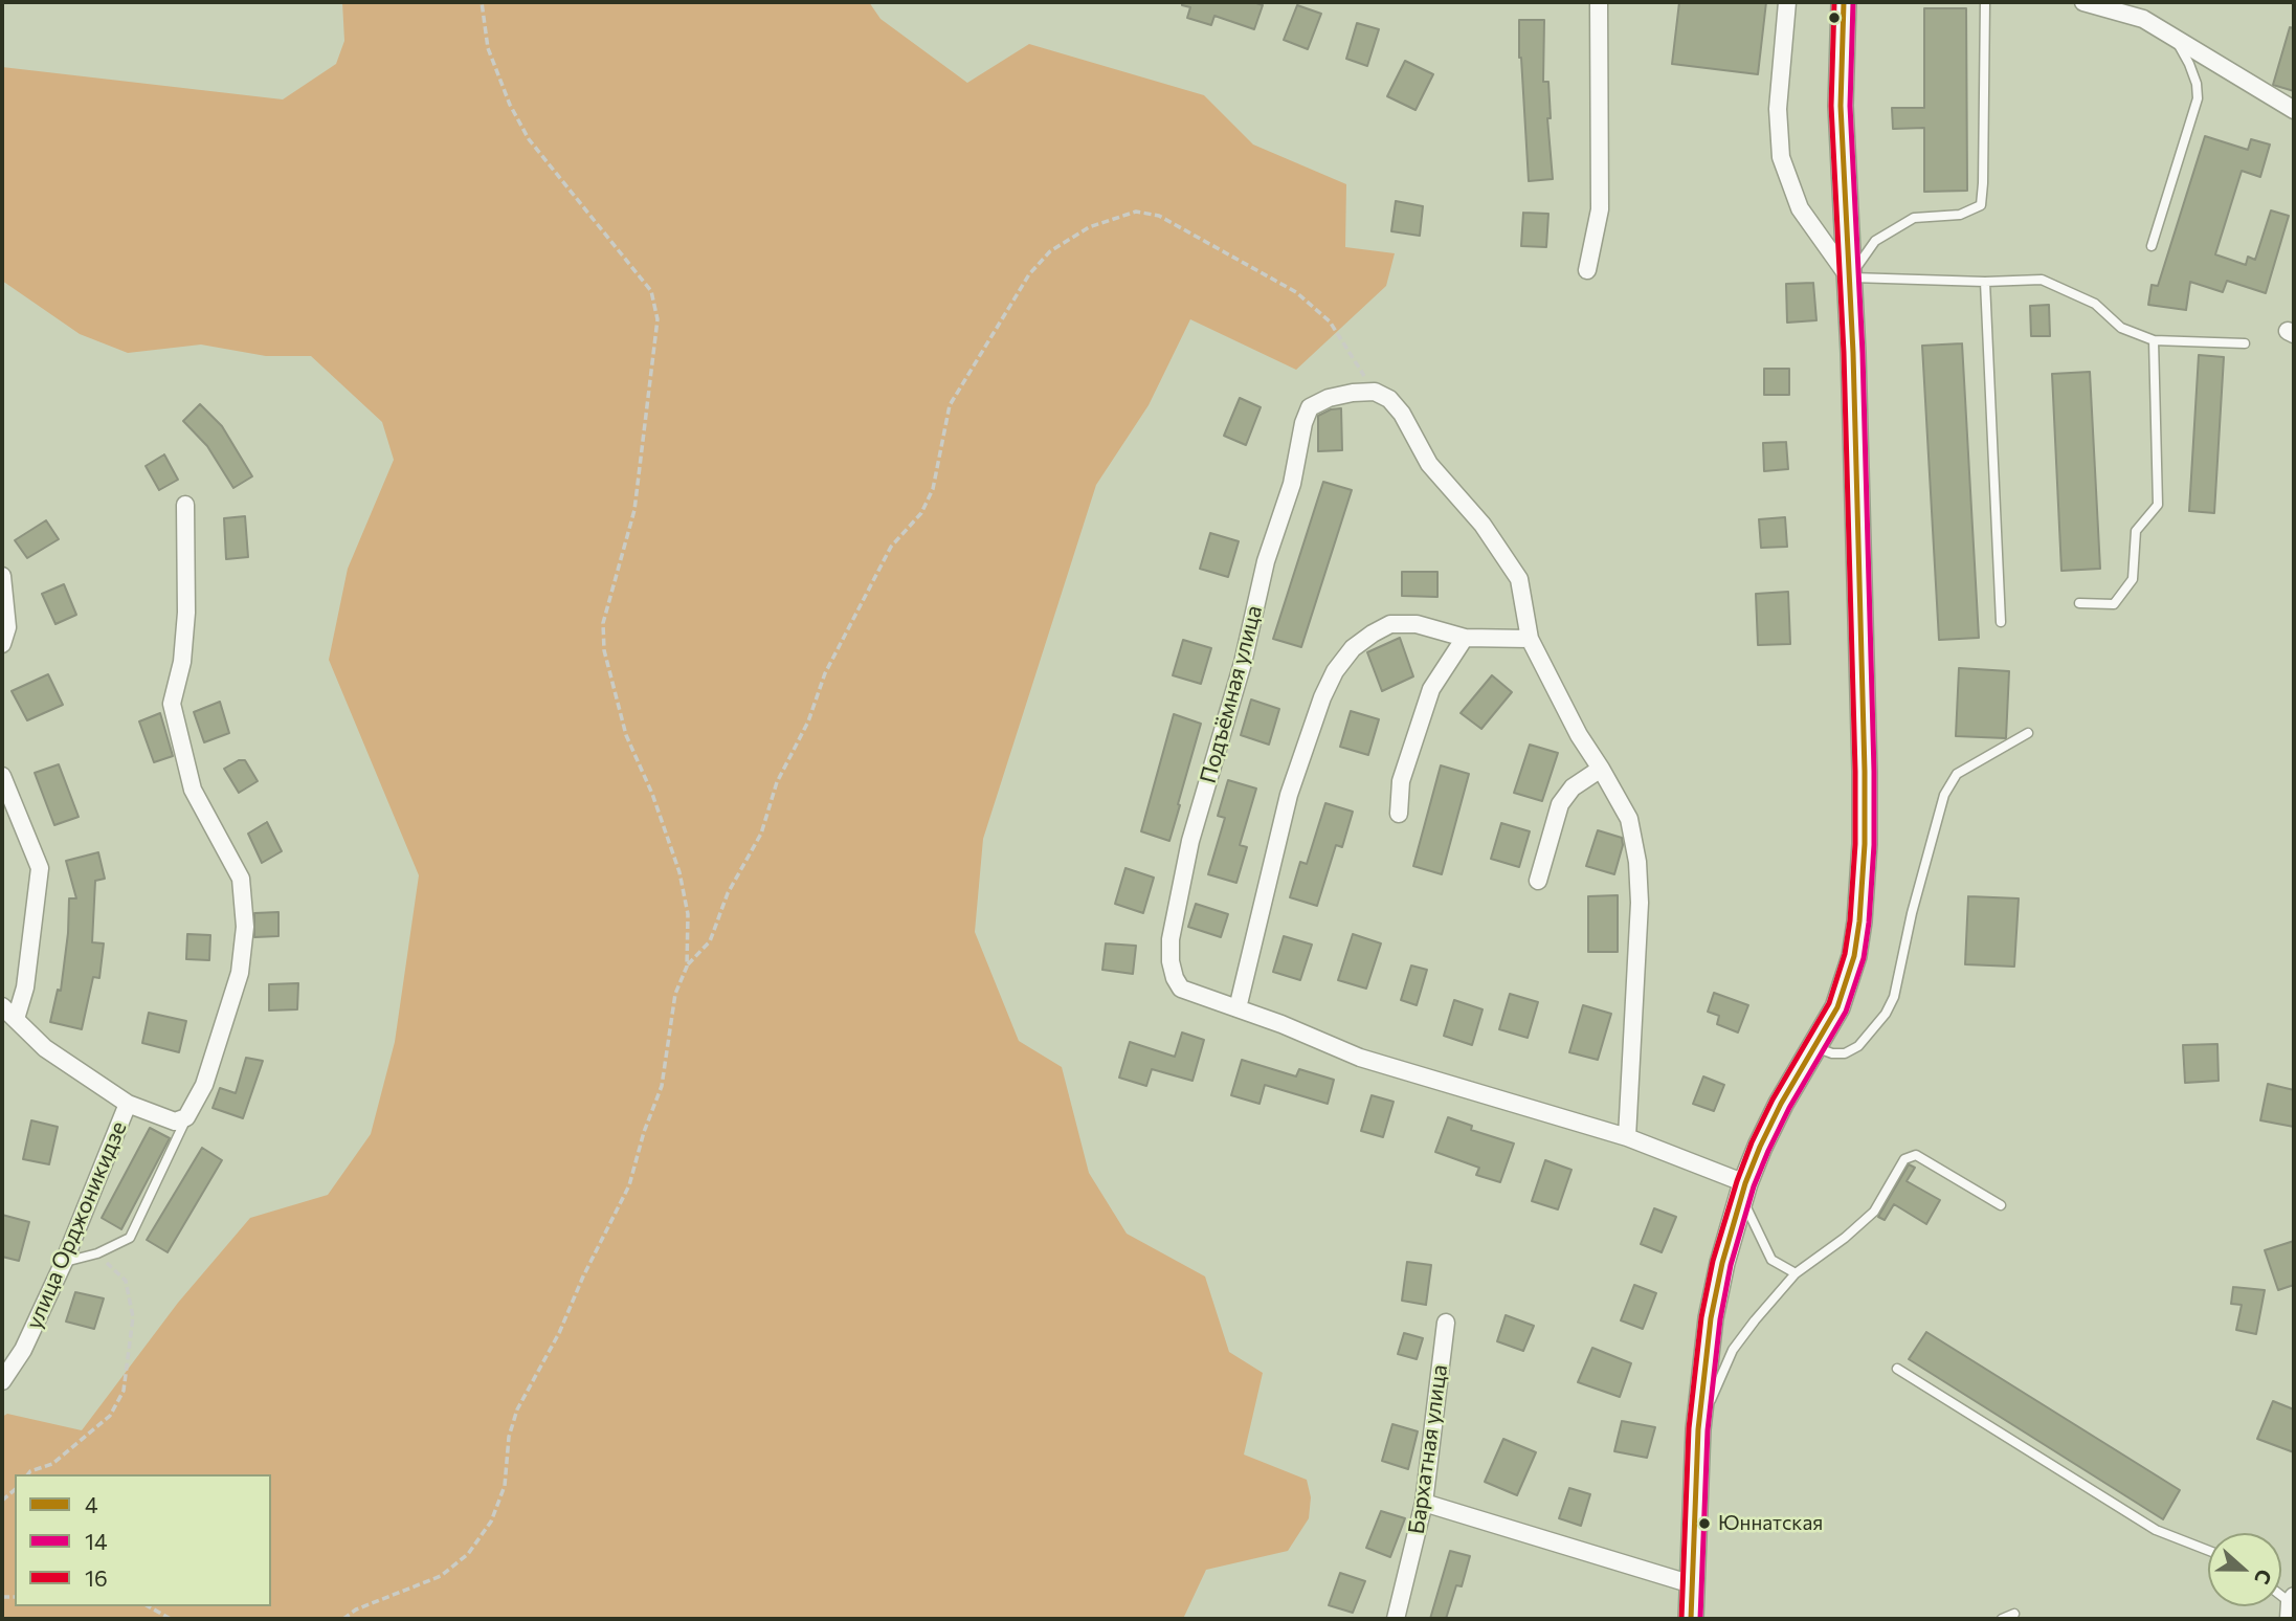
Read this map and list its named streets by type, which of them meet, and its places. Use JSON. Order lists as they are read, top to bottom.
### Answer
{
  "streets": {
    "street": ["Подъёмная улица", "улица Орджоникидзе", "Бархатная улица"]
  },
  "places": ["Юннатская"],
  "lines": ["transit line 4", "transit line 14", "transit line 16"],
  "legend": ["4", "14", "16"],
  "north": "right"
}
